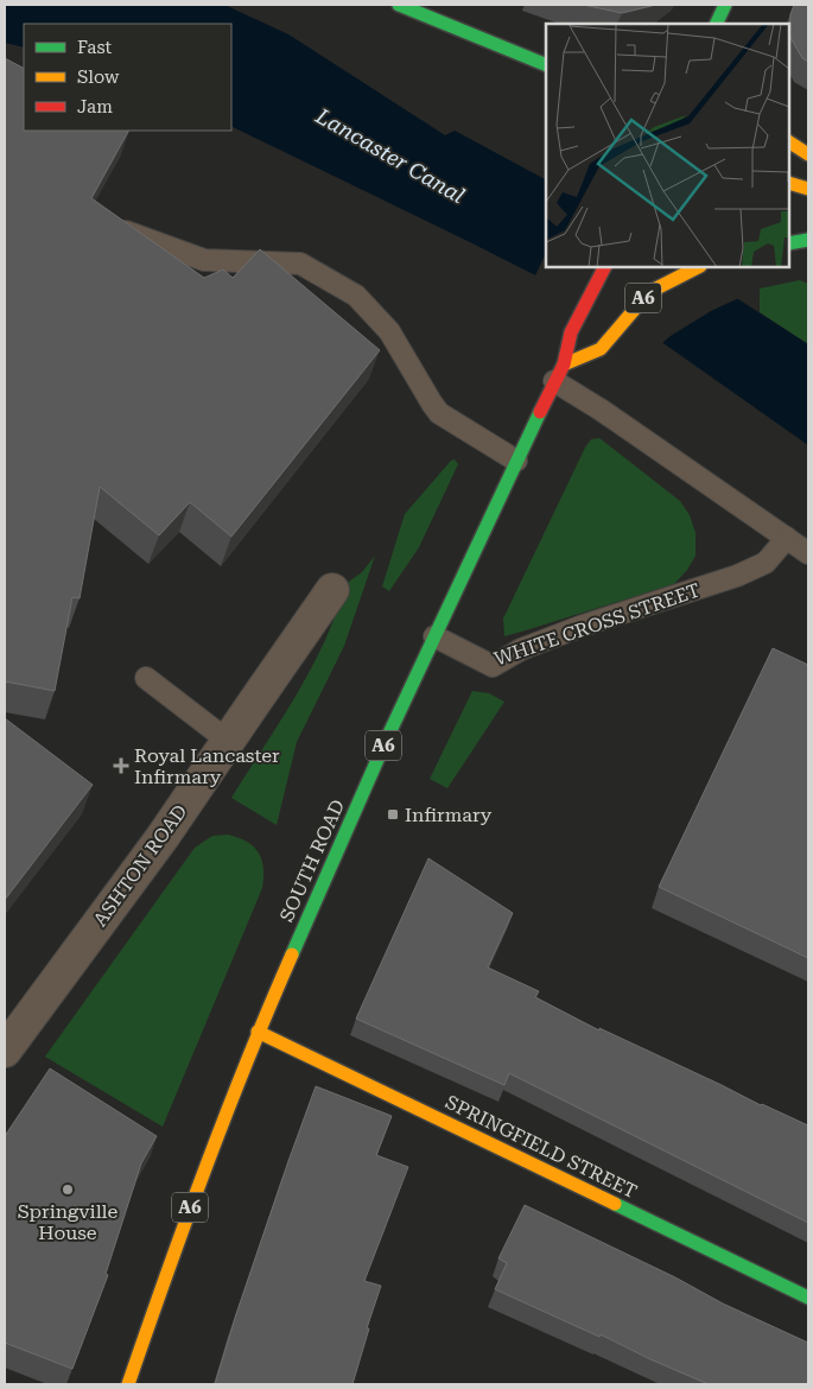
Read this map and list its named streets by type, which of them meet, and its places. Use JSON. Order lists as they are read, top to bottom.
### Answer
{
  "streets": {
    "main road": ["A6", "SOUTH ROAD", "SPRINGFIELD STREET"],
    "street": ["ASHTON ROAD"],
    "lane": ["WHITE CROSS STREET"]
  },
  "crossings": [
    ["A6", "SOUTH ROAD"],
    ["WHITE CROSS STREET", "SOUTH ROAD"],
    ["SOUTH ROAD", "SPRINGFIELD STREET"]
  ],
  "water": ["Lancaster Canal"],
  "places": {
    "health": ["Royal Lancaster Infirmary"],
    "transit": ["Infirmary"],
    "other": ["Springville House"]
  },
  "legend": ["Fast", "Slow", "Jam"]
}
